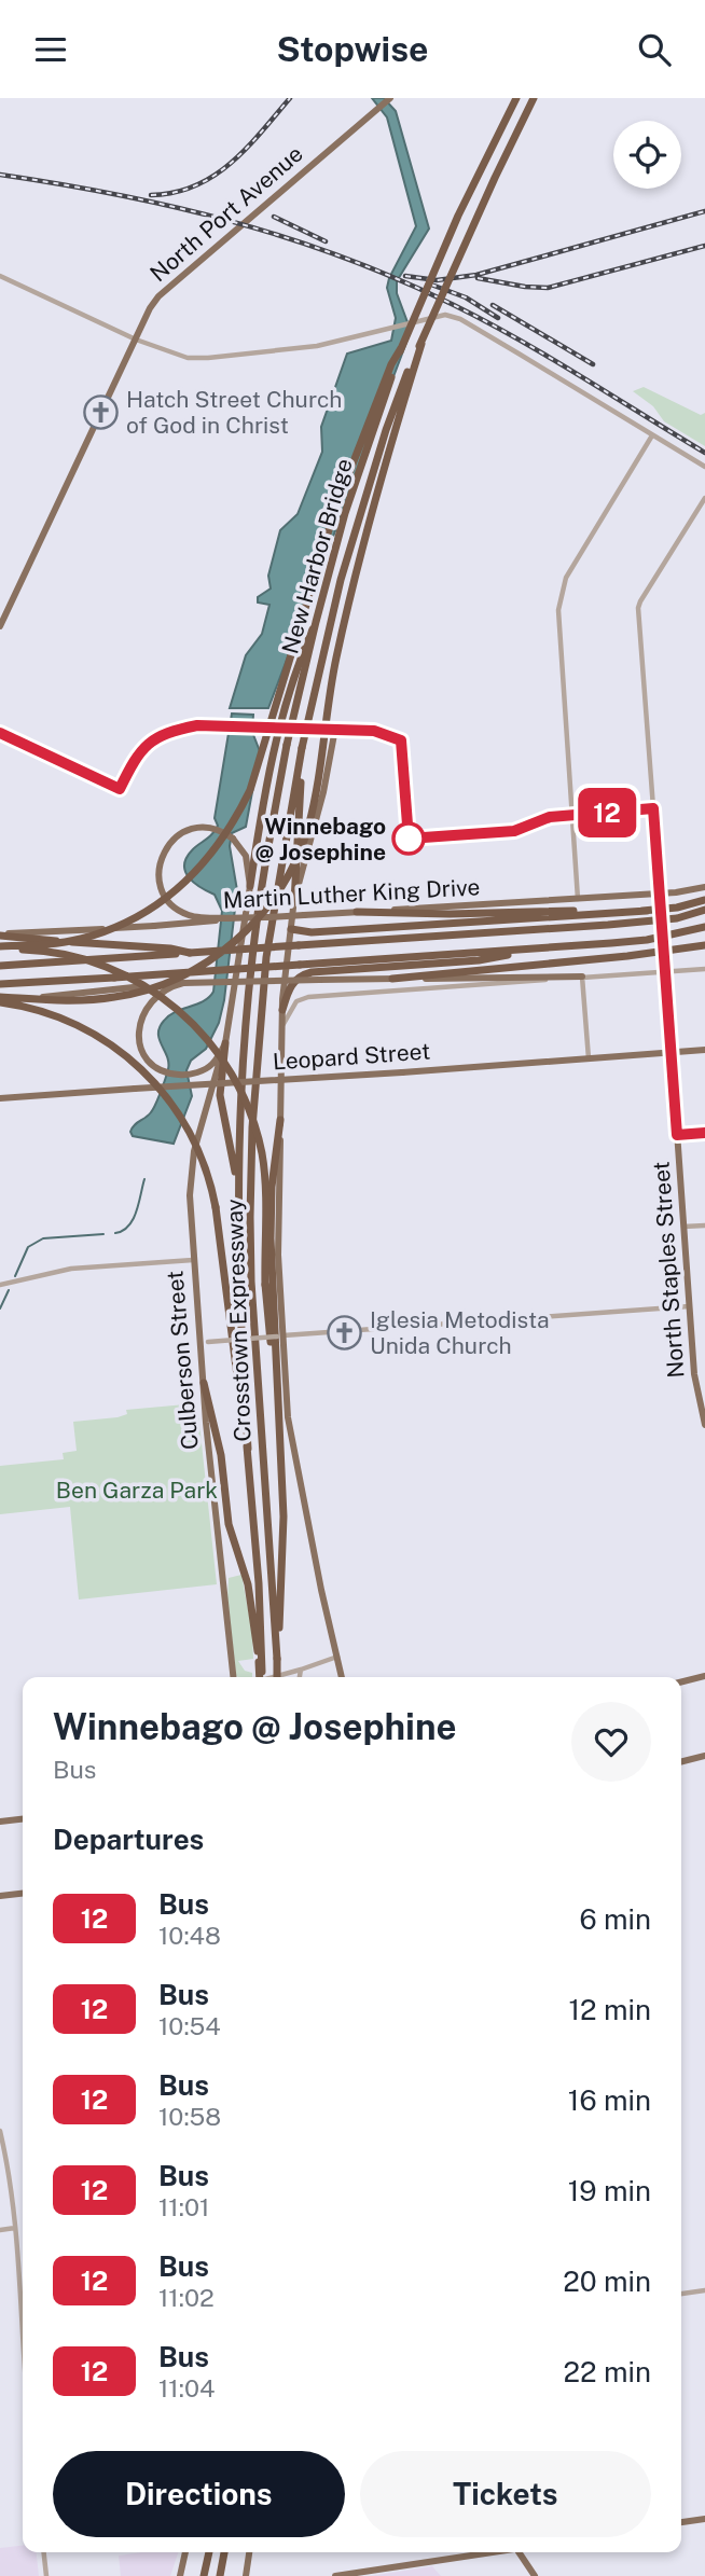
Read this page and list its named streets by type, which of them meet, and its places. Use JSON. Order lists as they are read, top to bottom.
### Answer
{
  "streets": {
    "highway": ["New Harbor Bridge", "Crosstown Expressway"],
    "main road": [
      "North Port Avenue",
      "Martin Luther King Drive",
      "Leopard Street",
      "North Staples Street",
      "Culberson Street"
    ]
  },
  "crossings": [
    ["New Harbor Bridge", "Crosstown Expressway"],
    ["Martin Luther King Drive", "North Staples Street"],
    ["Leopard Street", "North Staples Street"]
  ],
  "parks": ["Ben Garza Park"],
  "places": {
    "church": ["Hatch Street Church of God in Christ", "Iglesia Metodista Unida Church"],
    "other": ["Winnebago @ Josephine"]
  },
  "lines": ["bus line 12"],
  "page": {
    "header": "Stopwise",
    "on_map": "12",
    "heading": [
      ["Winnebago @ Josephine", "Bus"],
      "Departures"
    ],
    "list": [
      {
        "mark": "12",
        "name": "Bus",
        "note": "10:48",
        "value": "6 min"
      },
      {
        "mark": "12",
        "name": "Bus",
        "note": "10:54",
        "value": "12 min"
      },
      {
        "mark": "12",
        "name": "Bus",
        "note": "10:58",
        "value": "16 min"
      },
      {
        "mark": "12",
        "name": "Bus",
        "note": "11:01",
        "value": "19 min"
      },
      {
        "mark": "12",
        "name": "Bus",
        "note": "11:02",
        "value": "20 min"
      },
      {
        "mark": "12",
        "name": "Bus",
        "note": "11:04",
        "value": "22 min"
      }
    ],
    "buttons": ["Directions", "Tickets"]
  }
}
